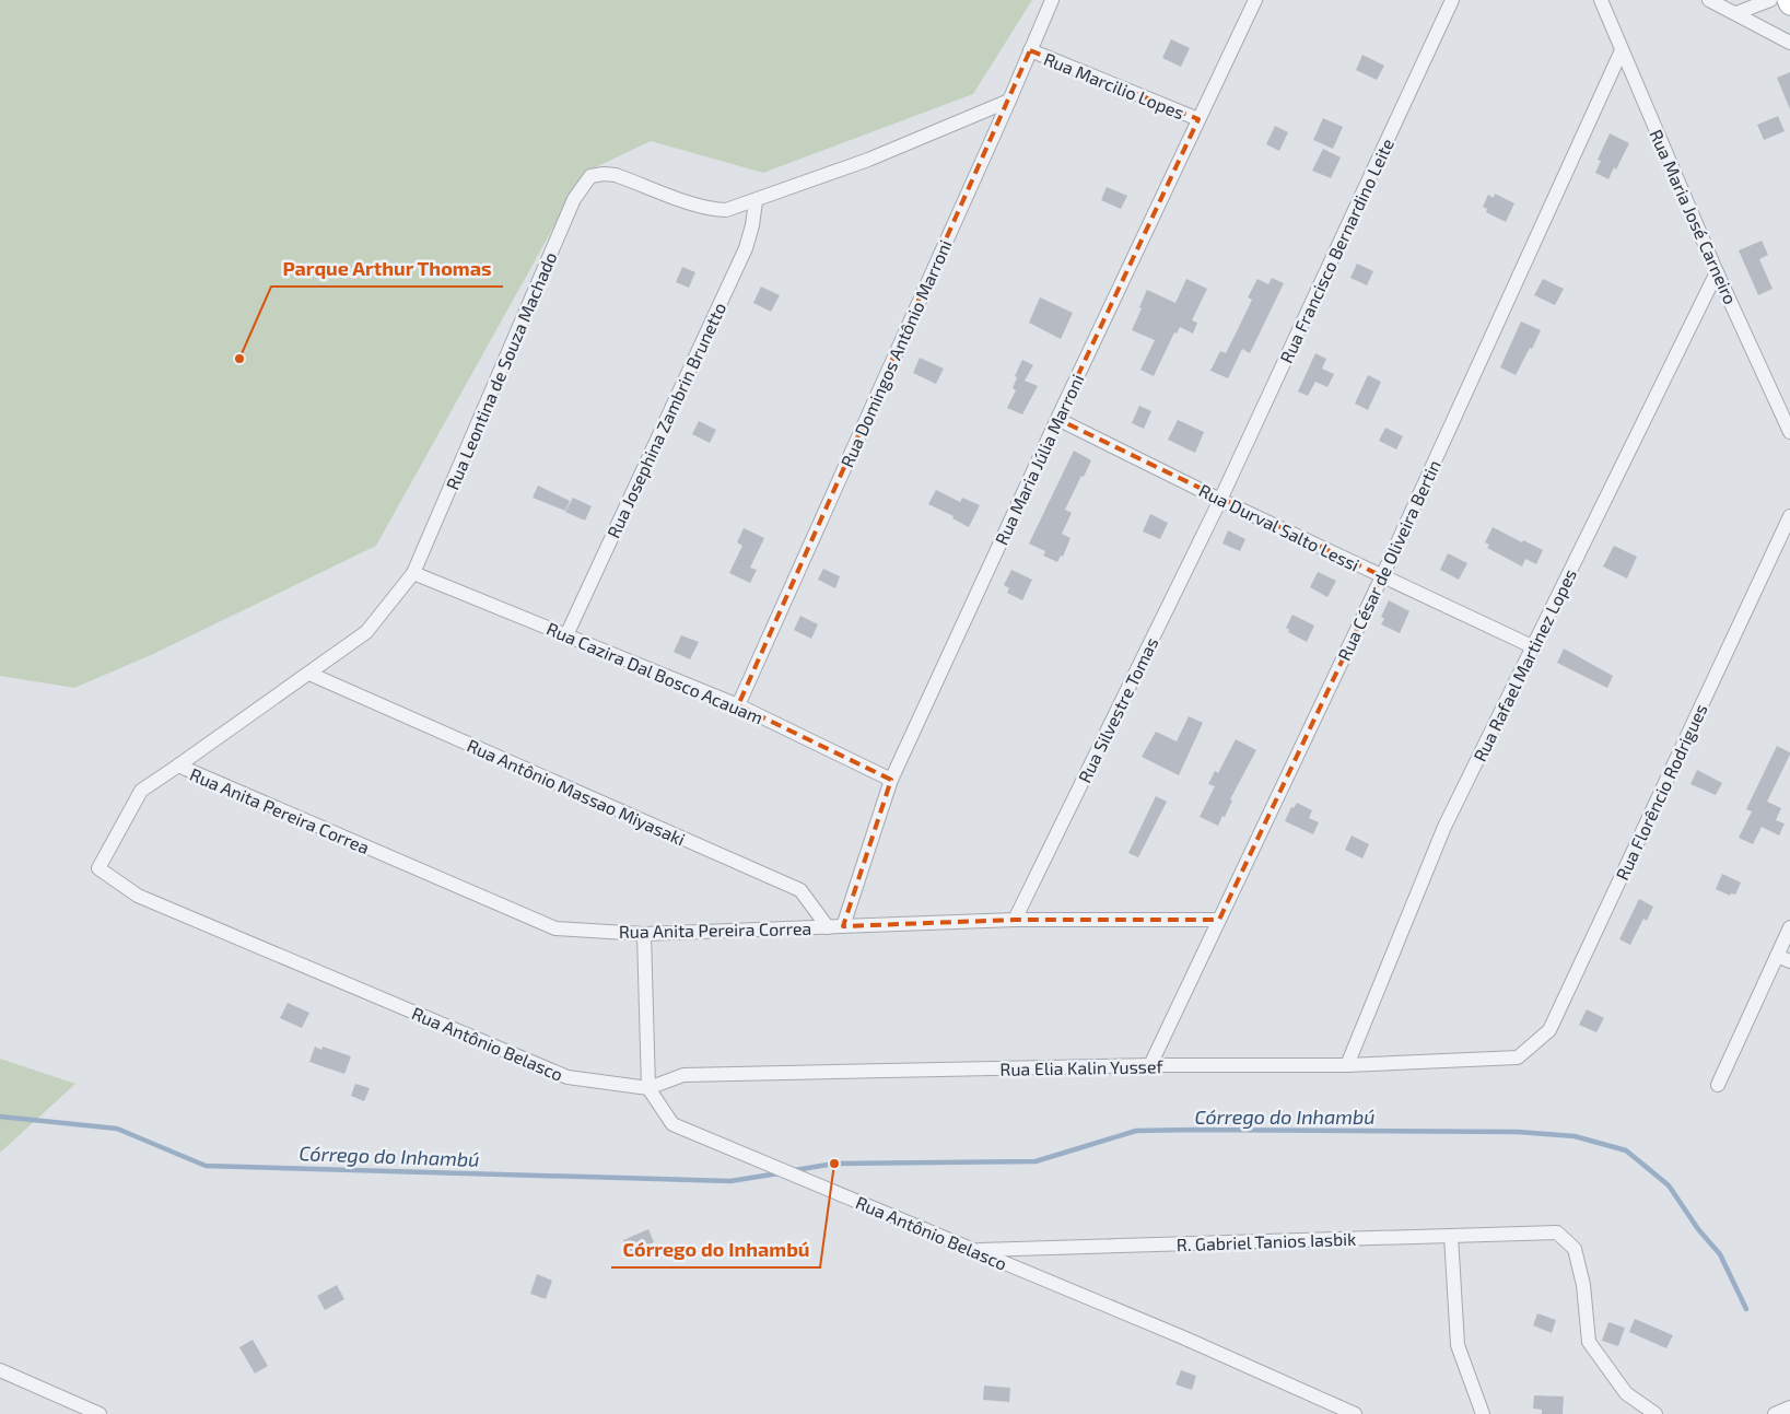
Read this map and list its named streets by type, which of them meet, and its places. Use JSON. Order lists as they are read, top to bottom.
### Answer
{
  "streets": {
    "street": [
      "Rua Marcilio Lopes",
      "Rua Maria José Carneiro",
      "Rua Francisco Bernardino Leite",
      "Rua Domingos Antônio Marroni",
      "Rua Leontina de Souza Machado",
      "Rua Josephina Zambrin Brunetto",
      "Rua Maria Júlia Marroni",
      "Rua Durval Salto Lessi",
      "Rua César de Oliveira Bertin",
      "Rua Rafael Martinez Lopes",
      "Rua Cazira Dal Bosco Acauam",
      "Rua Silvestre Tomas",
      "Rua Antônio Massao Miyasaki",
      "Rua Florêncio Rodrigues",
      "Rua Anita Pereira Correa",
      "Rua Antônio Belasco",
      "Rua Elia Kalin Yussef",
      "R. Gabriel Tanios Iasbik"
    ]
  },
  "crossings": [
    ["Rua Marcilio Lopes", "Rua Domingos Antônio Marroni"],
    ["Rua Marcilio Lopes", "Rua Maria Júlia Marroni"],
    ["Rua Maria José Carneiro", "Rua César de Oliveira Bertin"],
    ["Rua Maria José Carneiro", "Rua Rafael Martinez Lopes"],
    ["Rua Francisco Bernardino Leite", "Rua Durval Salto Lessi"],
    ["Rua Francisco Bernardino Leite", "Rua Silvestre Tomas"],
    ["Rua Domingos Antônio Marroni", "Rua Leontina de Souza Machado"],
    ["Rua Domingos Antônio Marroni", "Rua Cazira Dal Bosco Acauam"],
    ["Rua Leontina de Souza Machado", "Rua Josephina Zambrin Brunetto"],
    ["Rua Leontina de Souza Machado", "Rua Cazira Dal Bosco Acauam"],
    ["Rua Leontina de Souza Machado", "Rua Antônio Massao Miyasaki"],
    ["Rua Leontina de Souza Machado", "Rua Anita Pereira Correa"],
    ["Rua Leontina de Souza Machado", "Rua Antônio Belasco"],
    ["Rua Josephina Zambrin Brunetto", "Rua Cazira Dal Bosco Acauam"],
    ["Rua Maria Júlia Marroni", "Rua Durval Salto Lessi"],
    ["Rua Maria Júlia Marroni", "Rua Cazira Dal Bosco Acauam"],
    ["Rua Maria Júlia Marroni", "Rua Anita Pereira Correa"],
    ["Rua Durval Salto Lessi", "Rua César de Oliveira Bertin"],
    ["Rua Durval Salto Lessi", "Rua Rafael Martinez Lopes"],
    ["Rua Durval Salto Lessi", "Rua Silvestre Tomas"],
    ["Rua César de Oliveira Bertin", "Rua Anita Pereira Correa"],
    ["Rua César de Oliveira Bertin", "Rua Elia Kalin Yussef"],
    ["Rua Rafael Martinez Lopes", "Rua Elia Kalin Yussef"],
    ["Rua Silvestre Tomas", "Rua Anita Pereira Correa"],
    ["Rua Antônio Massao Miyasaki", "Rua Anita Pereira Correa"],
    ["Rua Florêncio Rodrigues", "Rua Elia Kalin Yussef"],
    ["Rua Antônio Belasco", "Rua Elia Kalin Yussef"],
    ["Rua Antônio Belasco", "R. Gabriel Tanios Iasbik"]
  ],
  "water": ["Córrego do Inhambú"],
  "places": ["Parque Arthur Thomas", "Córrego do Inhambú"]
}
